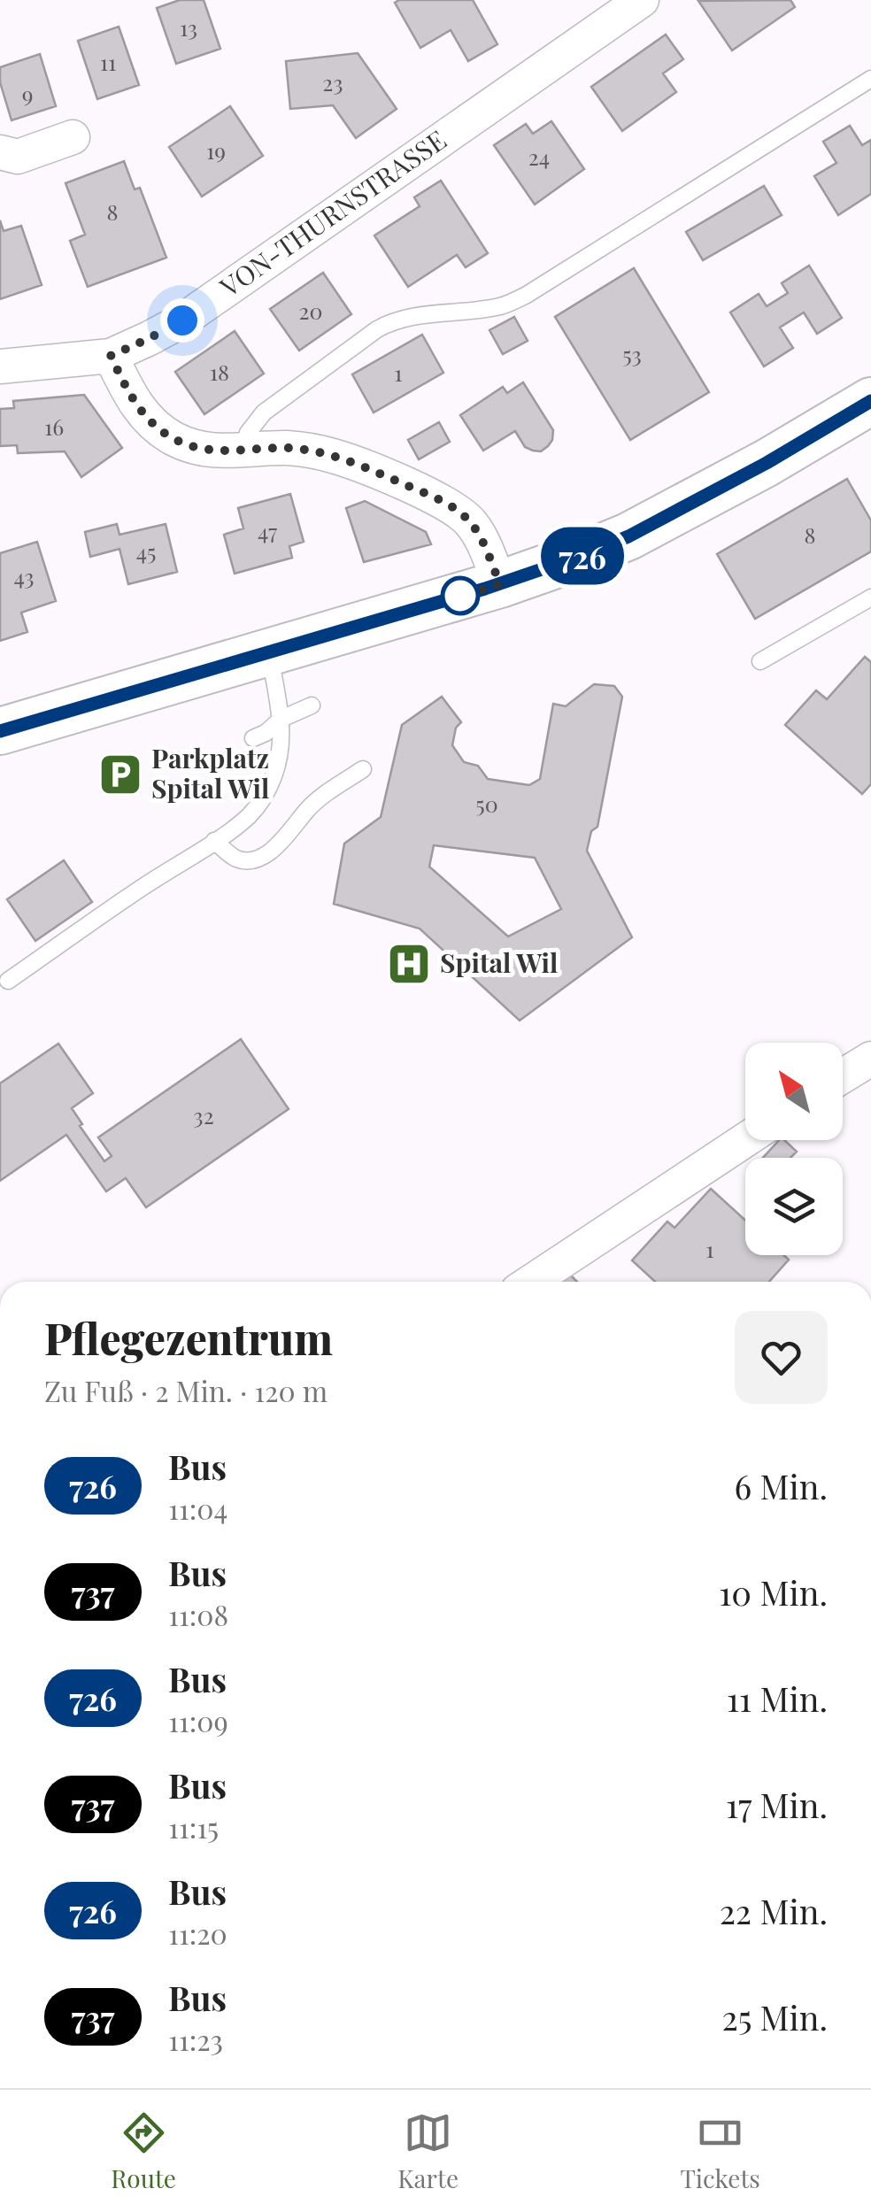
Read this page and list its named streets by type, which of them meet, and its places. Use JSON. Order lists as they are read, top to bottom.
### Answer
{
  "streets": {
    "street": ["VON-THURNSTRASSE"]
  },
  "places": {
    "parking": ["Parkplatz Spital Wil"],
    "hospital": ["Spital Wil"]
  },
  "lines": ["bus line 726"],
  "house_numbers": [
    "13",
    "11",
    "23",
    "9",
    "19",
    "24",
    "8",
    "20",
    "53",
    "18",
    "1",
    "16",
    "47",
    "8",
    "45",
    "43",
    "50",
    "32",
    "1"
  ],
  "north": "top left",
  "page": {
    "on_map": "726",
    "heading": ["Pflegezentrum", "Zu Fuß · 2 Min. · 120 m"],
    "list": [
      {
        "mark": "726",
        "name": "Bus",
        "note": "11:04",
        "value": "6 Min."
      },
      {
        "mark": "737",
        "name": "Bus",
        "note": "11:08",
        "value": "10 Min."
      },
      {
        "mark": "726",
        "name": "Bus",
        "note": "11:09",
        "value": "11 Min."
      },
      {
        "mark": "737",
        "name": "Bus",
        "note": "11:15",
        "value": "17 Min."
      },
      {
        "mark": "726",
        "name": "Bus",
        "note": "11:20",
        "value": "22 Min."
      },
      {
        "mark": "737",
        "name": "Bus",
        "note": "11:23",
        "value": "25 Min."
      }
    ],
    "tabs": ["Route", "Karte", "Tickets"]
  }
}
